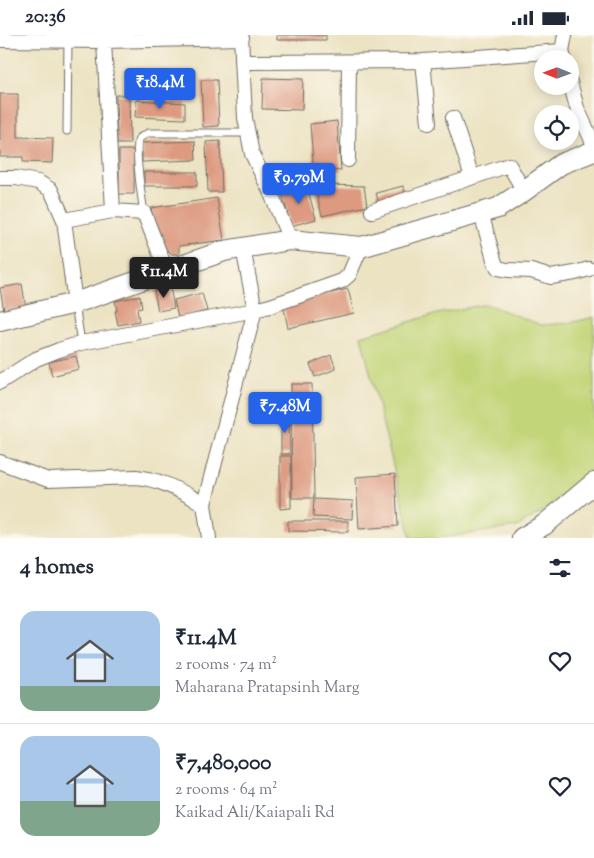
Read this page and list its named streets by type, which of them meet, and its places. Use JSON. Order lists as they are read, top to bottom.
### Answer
{
  "north": "left",
  "page": {
    "status": "20:36",
    "price": [
      "₹18.4M",
      "₹9.79M",
      "₹11.4M",
      "₹7.48M"
    ],
    "heading": "4 homes",
    "list": [
      {
        "name": "₹11.4M",
        "note": "2 rooms · 74 m² · Maharana Pratapsinh Marg"
      },
      {
        "name": "₹7,480,000",
        "note": "2 rooms · 64 m² · Kaikad Ali/Kaiapali Rd"
      }
    ]
  }
}
